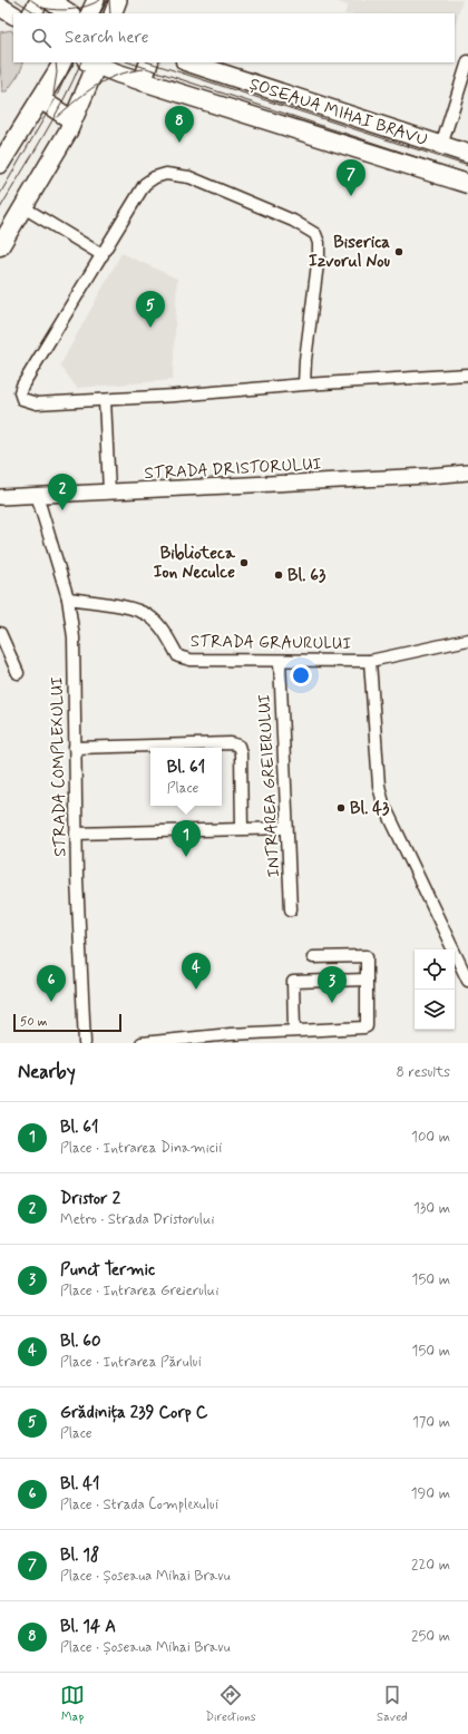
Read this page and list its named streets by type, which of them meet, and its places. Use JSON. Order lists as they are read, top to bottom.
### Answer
{
  "streets": {
    "main road": ["ȘOSEAUA MIHAI BRAVU"],
    "street": [
      "STRADA DRISTORULUI",
      "STRADA GRAURULUI",
      "STRADA COMPLEXULUI",
      "INTRAREA GREIERULUI"
    ]
  },
  "crossings": [
    ["STRADA DRISTORULUI", "STRADA COMPLEXULUI"],
    ["STRADA GRAURULUI", "STRADA COMPLEXULUI"],
    ["STRADA GRAURULUI", "INTRAREA GREIERULUI"]
  ],
  "places": [
    "Biserica Izvorul Nou",
    "Biblioteca Ion Neculce",
    "Bl. 63",
    "Bl. 43"
  ],
  "scale_bar": "50 m",
  "page": {
    "search": "Search here",
    "pins": [
      "8",
      "7",
      "5",
      "2",
      "1",
      "4",
      "6",
      "3"
    ],
    "popup": ["Bl. 61", "Place"],
    "scale": "50 m",
    "heading": ["Nearby", "8 results"],
    "list": [
      {
        "mark": "1",
        "name": "Bl. 61",
        "note": "Place · Intrarea Dinamicii",
        "value": "100 m"
      },
      {
        "mark": "2",
        "name": "Dristor 2",
        "note": "Metro · Strada Dristorului",
        "value": "130 m"
      },
      {
        "mark": "3",
        "name": "Punct Termic",
        "note": "Place · Intrarea Greierului",
        "value": "150 m"
      },
      {
        "mark": "4",
        "name": "Bl. 60",
        "note": "Place · Intrarea Părului",
        "value": "150 m"
      },
      {
        "mark": "5",
        "name": "Grădinița 239 Corp C",
        "note": "Place",
        "value": "170 m"
      },
      {
        "mark": "6",
        "name": "Bl. 41",
        "note": "Place · Strada Complexului",
        "value": "190 m"
      },
      {
        "mark": "7",
        "name": "Bl. 18",
        "note": "Place · Șoseaua Mihai Bravu",
        "value": "220 m"
      },
      {
        "mark": "8",
        "name": "Bl. 14 A",
        "note": "Place · Șoseaua Mihai Bravu",
        "value": "250 m"
      }
    ],
    "nav": ["Map", "Directions", "Saved"]
  }
}
